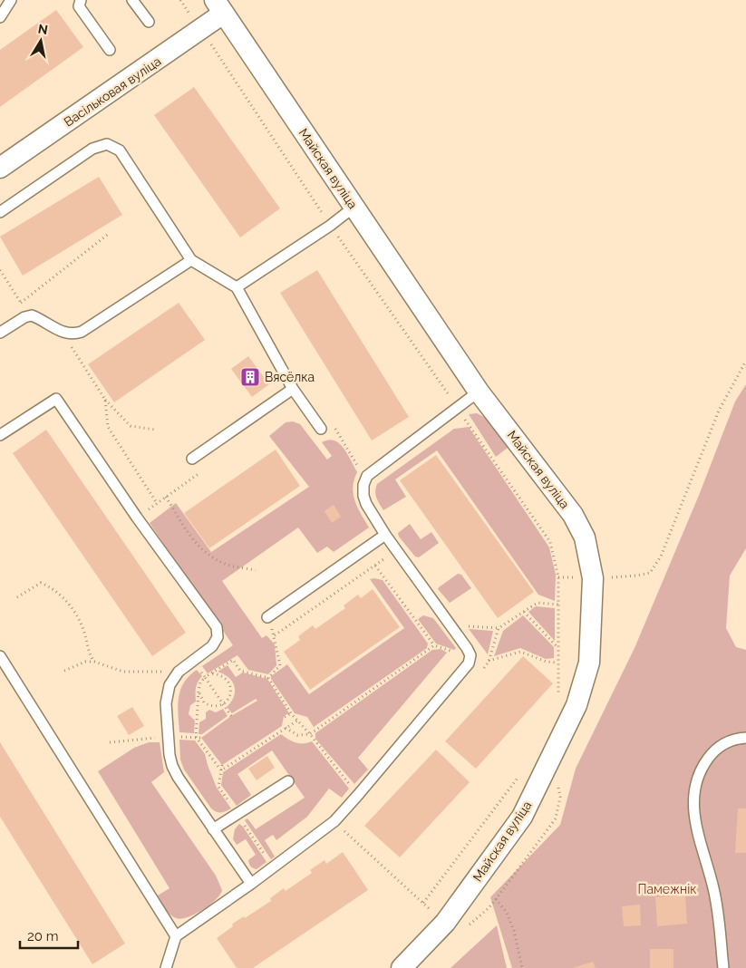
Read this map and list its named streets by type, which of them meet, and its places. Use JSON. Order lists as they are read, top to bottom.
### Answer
{
  "streets": {
    "street": ["Васільковая вуліца", "Майская вуліца"]
  },
  "crossings": [
    ["Васільковая вуліца", "Майская вуліца"]
  ],
  "parks": ["Памежнік"],
  "places": {
    "building": ["Вясёлка"]
  },
  "scale_bar": "20 m",
  "north": "top"
}
